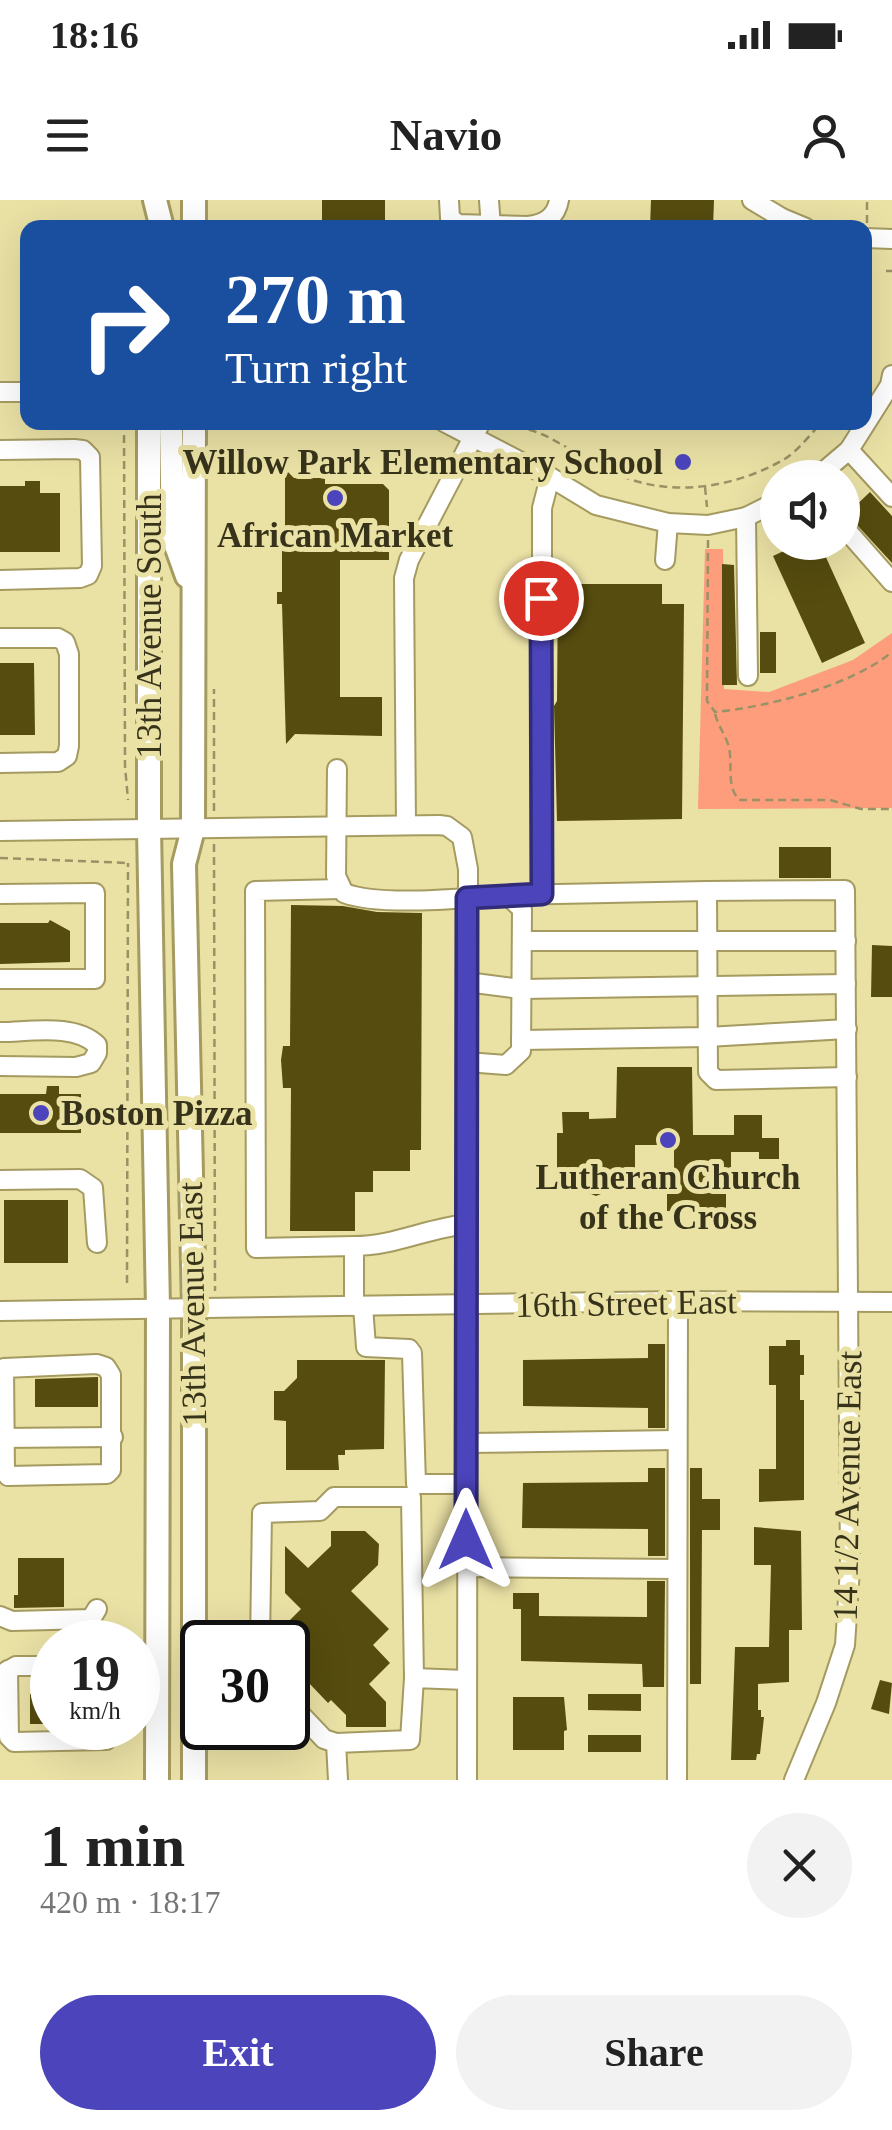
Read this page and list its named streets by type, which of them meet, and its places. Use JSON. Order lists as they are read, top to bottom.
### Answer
{
  "streets": {
    "main road": ["13th Avenue South", "13th Avenue East"],
    "street": ["16th Street East", "14 1/2 Avenue East"]
  },
  "crossings": [
    ["13th Avenue South", "13th Avenue East"],
    ["16th Street East", "13th Avenue East"],
    ["16th Street East", "14 1/2 Avenue East"]
  ],
  "places": [
    "Willow Park Elementary School",
    "African Market",
    "Boston Pizza",
    "Lutheran Church of the Cross"
  ],
  "page": {
    "status": "18:16",
    "header": "Navio",
    "turn": ["270 m", "Turn right"],
    "speed": "19 km/h",
    "limit": "30",
    "heading": ["1 min", "420 m · 18:17"],
    "buttons": ["Exit", "Share"]
  }
}
